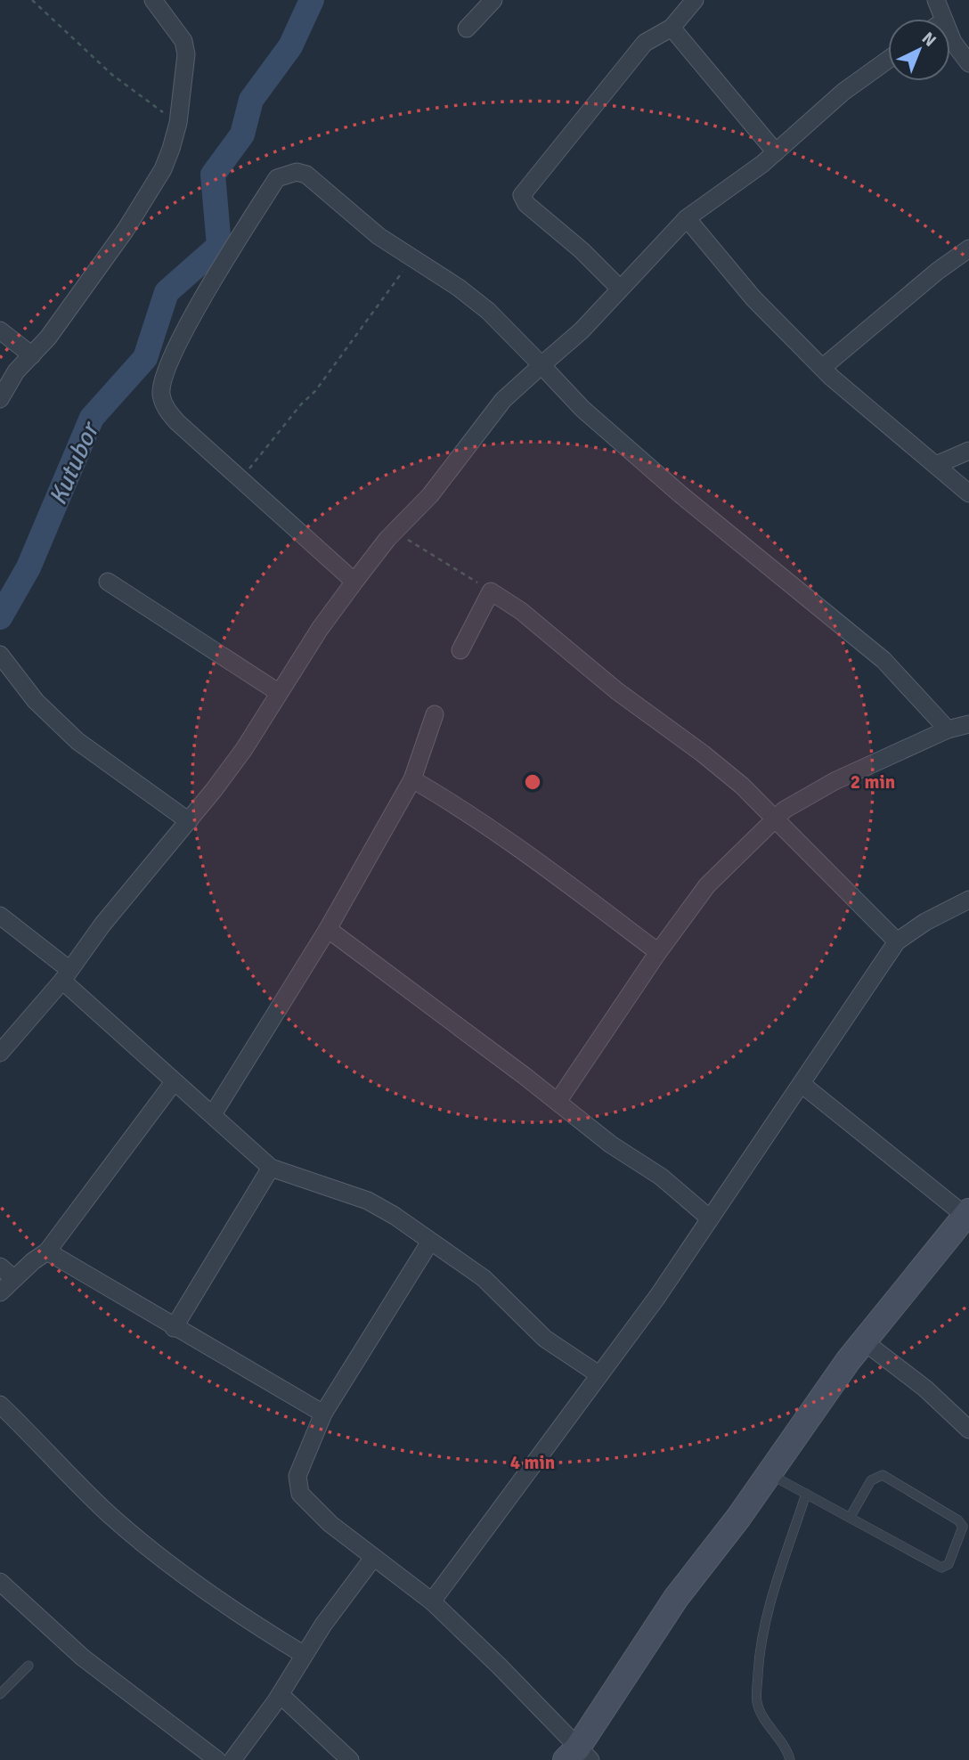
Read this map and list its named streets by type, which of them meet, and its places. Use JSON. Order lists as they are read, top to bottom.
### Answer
{
  "water": ["Kutubor"],
  "north": "top right",
  "rings": ["2 min", "4 min"]
}
